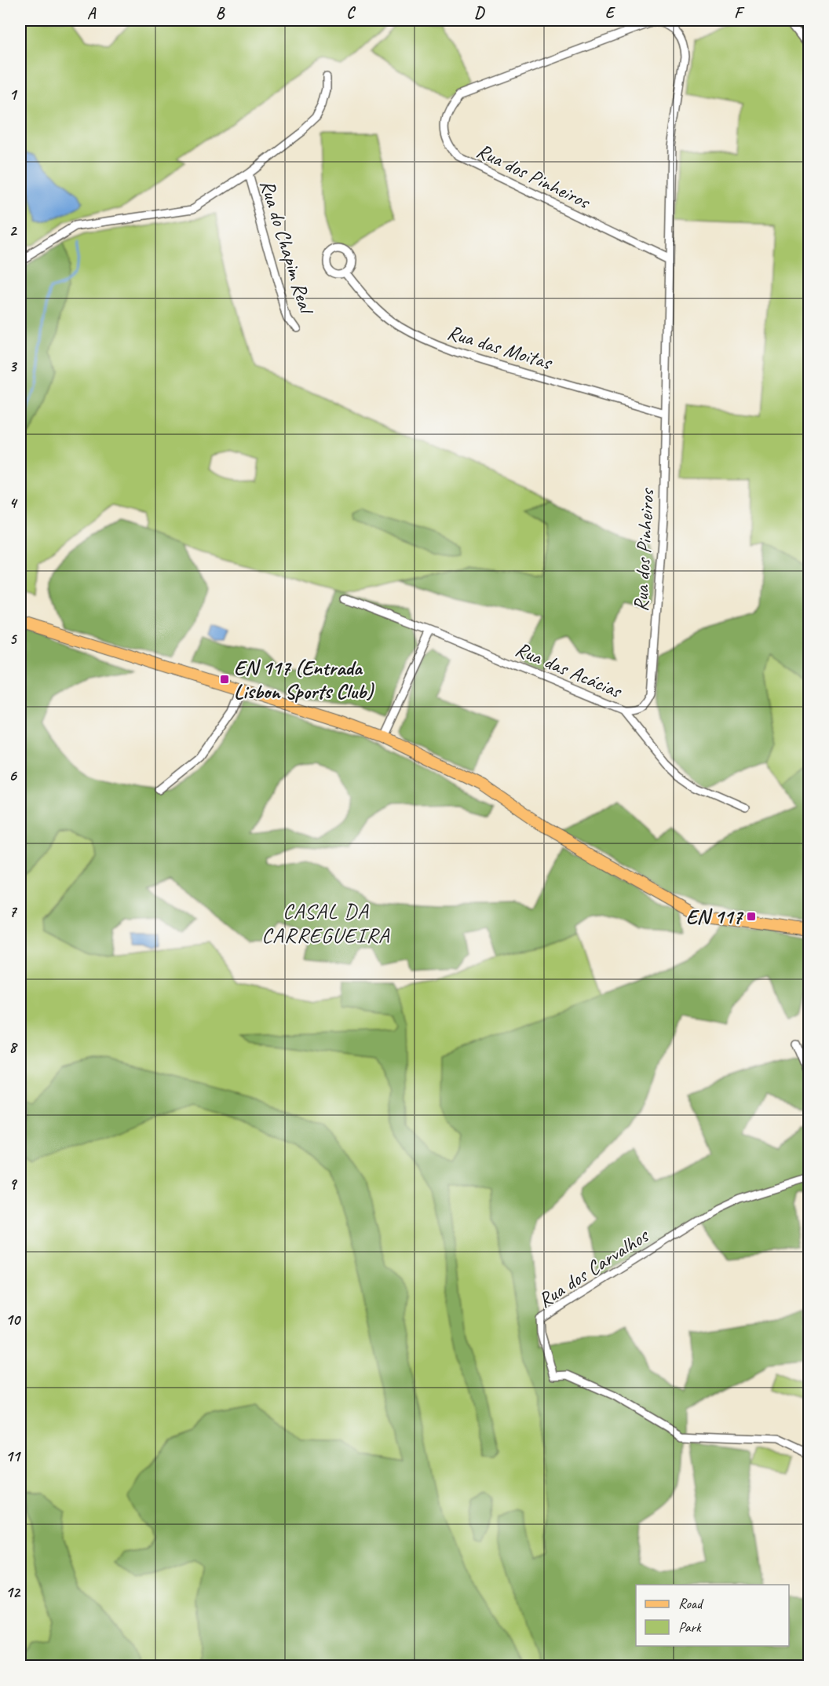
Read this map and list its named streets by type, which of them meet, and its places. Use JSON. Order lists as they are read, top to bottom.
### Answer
{
  "streets": {
    "street": [
      "Rua dos Pinheiros",
      "Rua do Chapim Real",
      "Rua das Moitas",
      "Rua das Acácias",
      "Rua dos Carvalhos"
    ]
  },
  "crossings": [
    ["Rua dos Pinheiros", "Rua das Moitas"],
    ["Rua dos Pinheiros", "Rua das Acácias"]
  ],
  "districts": ["CASAL DA CARREGUEIRA"],
  "places": {
    "transit": ["EN 117 (Entrada Lisbon Sports Club)", "EN 117"]
  },
  "legend": ["Road", "Park"],
  "grid": {
    "columns": [
      "A",
      "B",
      "C",
      "D",
      "E",
      "F"
    ],
    "rows": [
      "1",
      "2",
      "3",
      "4",
      "5",
      "6",
      "7",
      "8",
      "9",
      "10",
      "11",
      "12"
    ]
  }
}
